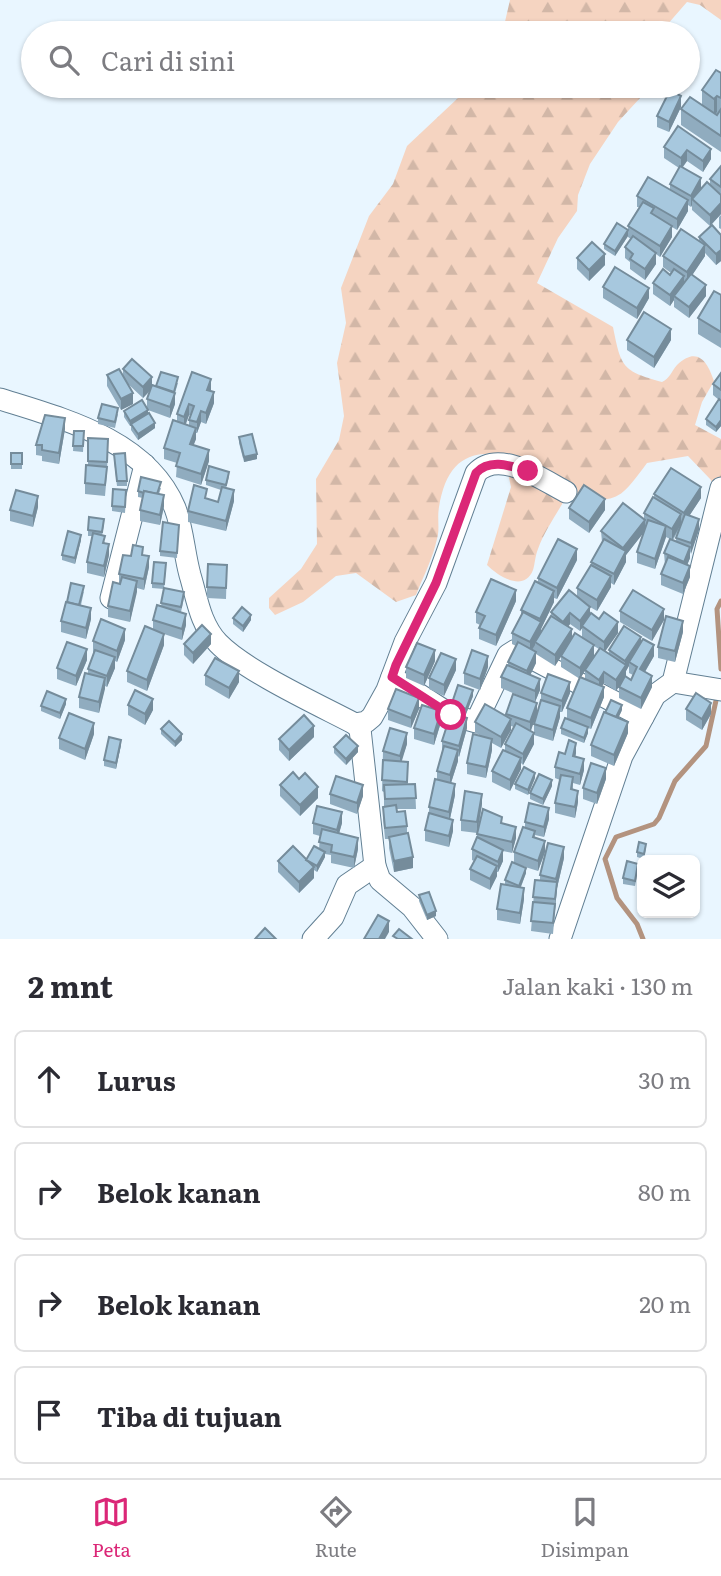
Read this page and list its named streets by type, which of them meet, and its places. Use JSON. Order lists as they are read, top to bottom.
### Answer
{
  "page": {
    "search": "Cari di sini",
    "heading": ["2 mnt", "Jalan kaki · 130 m"],
    "list": [
      ["Lurus", "30 m"],
      ["Belok kanan", "80 m"],
      ["Belok kanan", "20 m"],
      "Tiba di tujuan"
    ],
    "nav": ["Peta", "Rute", "Disimpan"]
  }
}
